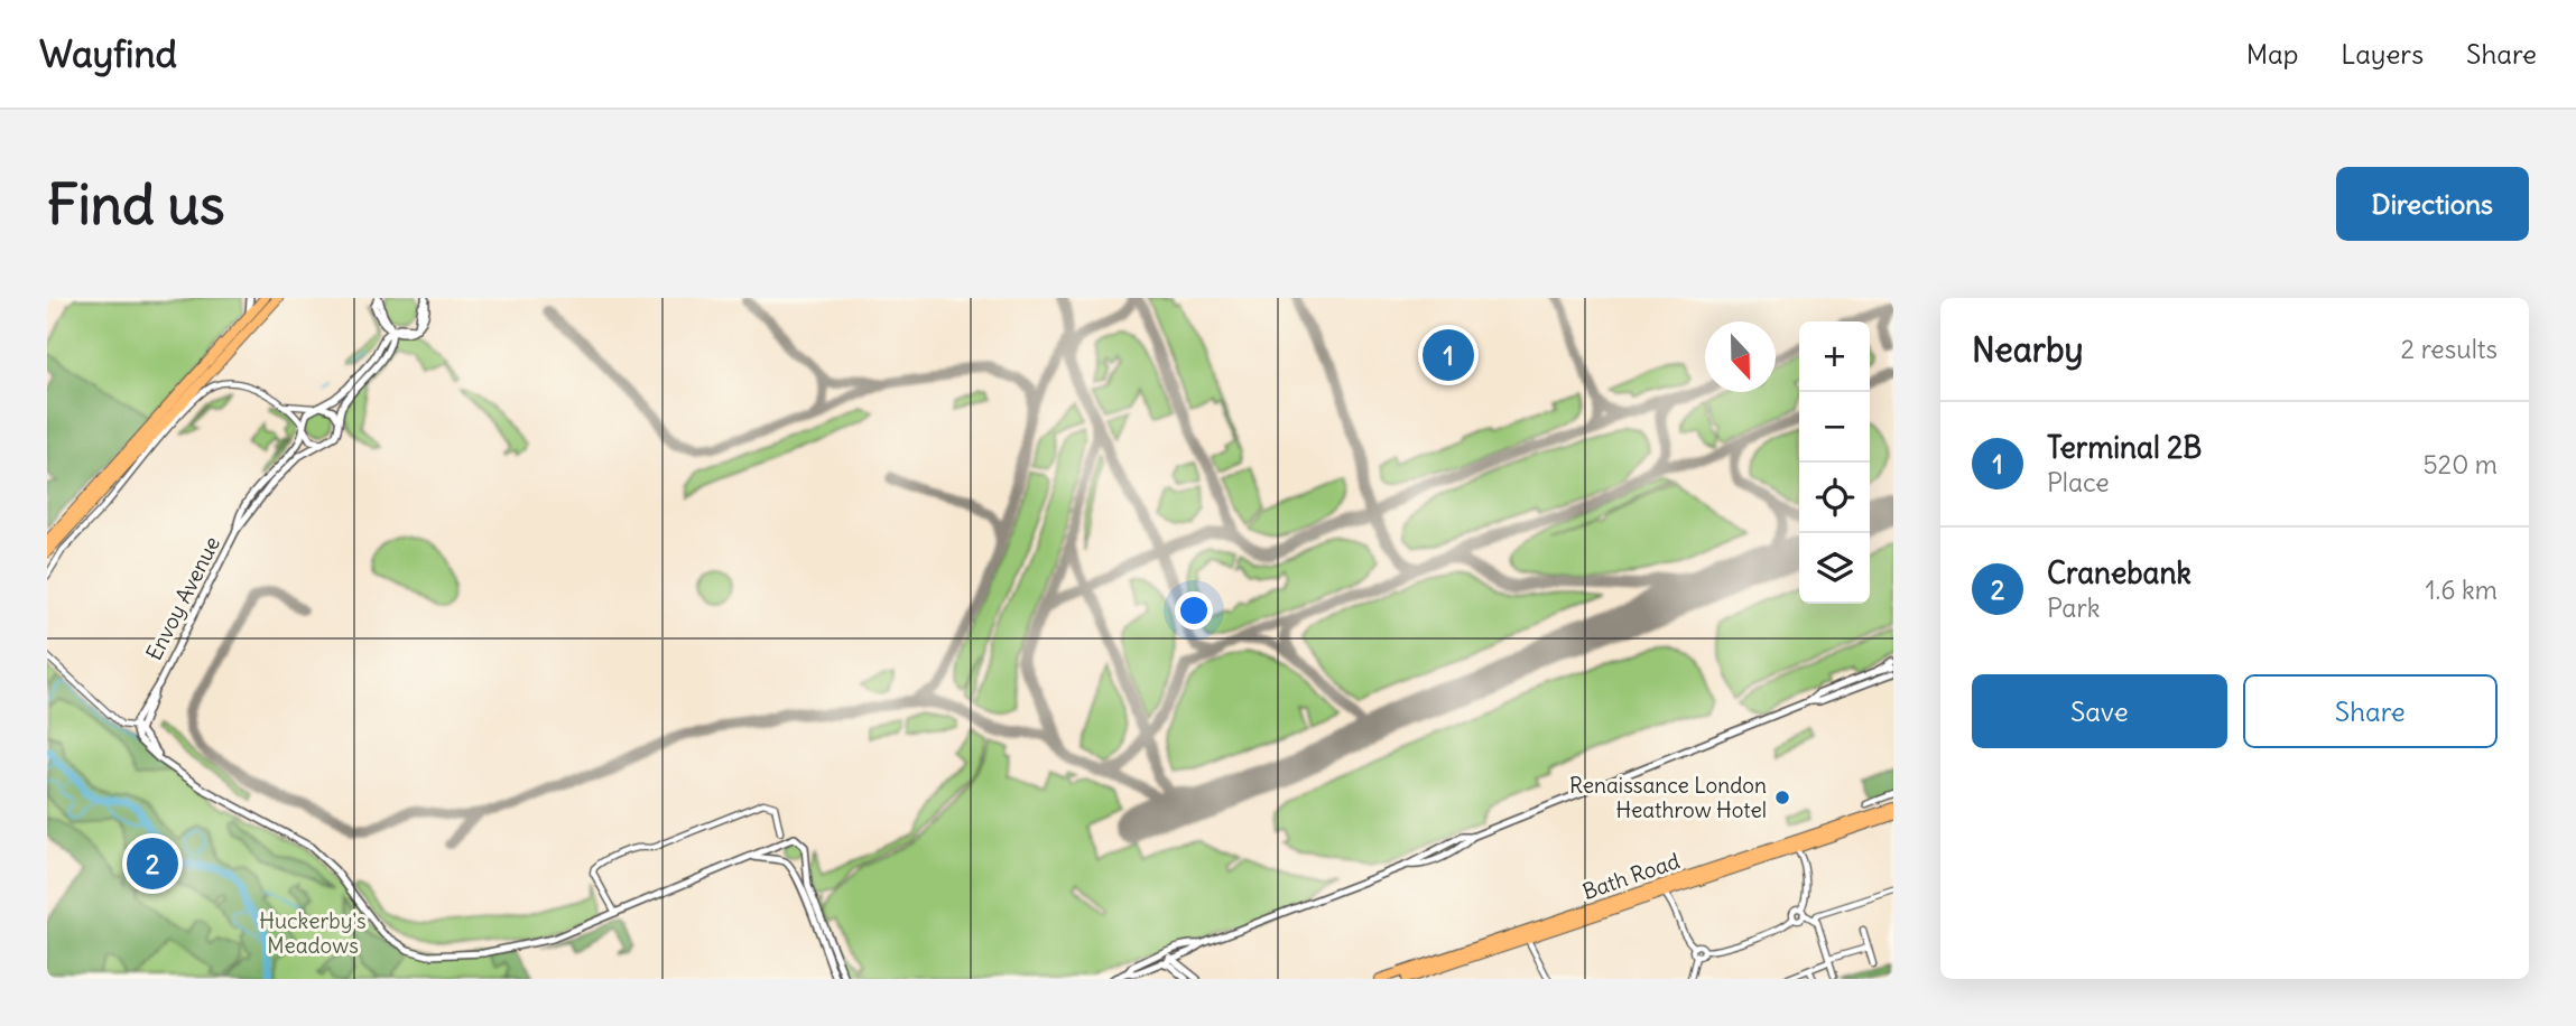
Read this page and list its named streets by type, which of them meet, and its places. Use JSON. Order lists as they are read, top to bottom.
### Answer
{
  "streets": {
    "highway": ["Bath Road"],
    "street": ["Envoy Avenue"]
  },
  "parks": ["Huckerby's Meadows"],
  "places": ["Renaissance London Heathrow Hotel"],
  "north": "bottom",
  "page": {
    "header": "Wayfind",
    "nav": ["Map", "Layers", "Share"],
    "buttons": [
      "Directions",
      ["Save", "Share"]
    ],
    "title": "Find us",
    "heading": ["Nearby", "2 results"],
    "map_buttons": ["+", "−"],
    "pins": ["1", "2"],
    "list": [
      {
        "mark": "1",
        "name": "Terminal 2B",
        "note": "Place",
        "value": "520 m"
      },
      {
        "mark": "2",
        "name": "Cranebank",
        "note": "Park",
        "value": "1.6 km"
      }
    ]
  }
}
